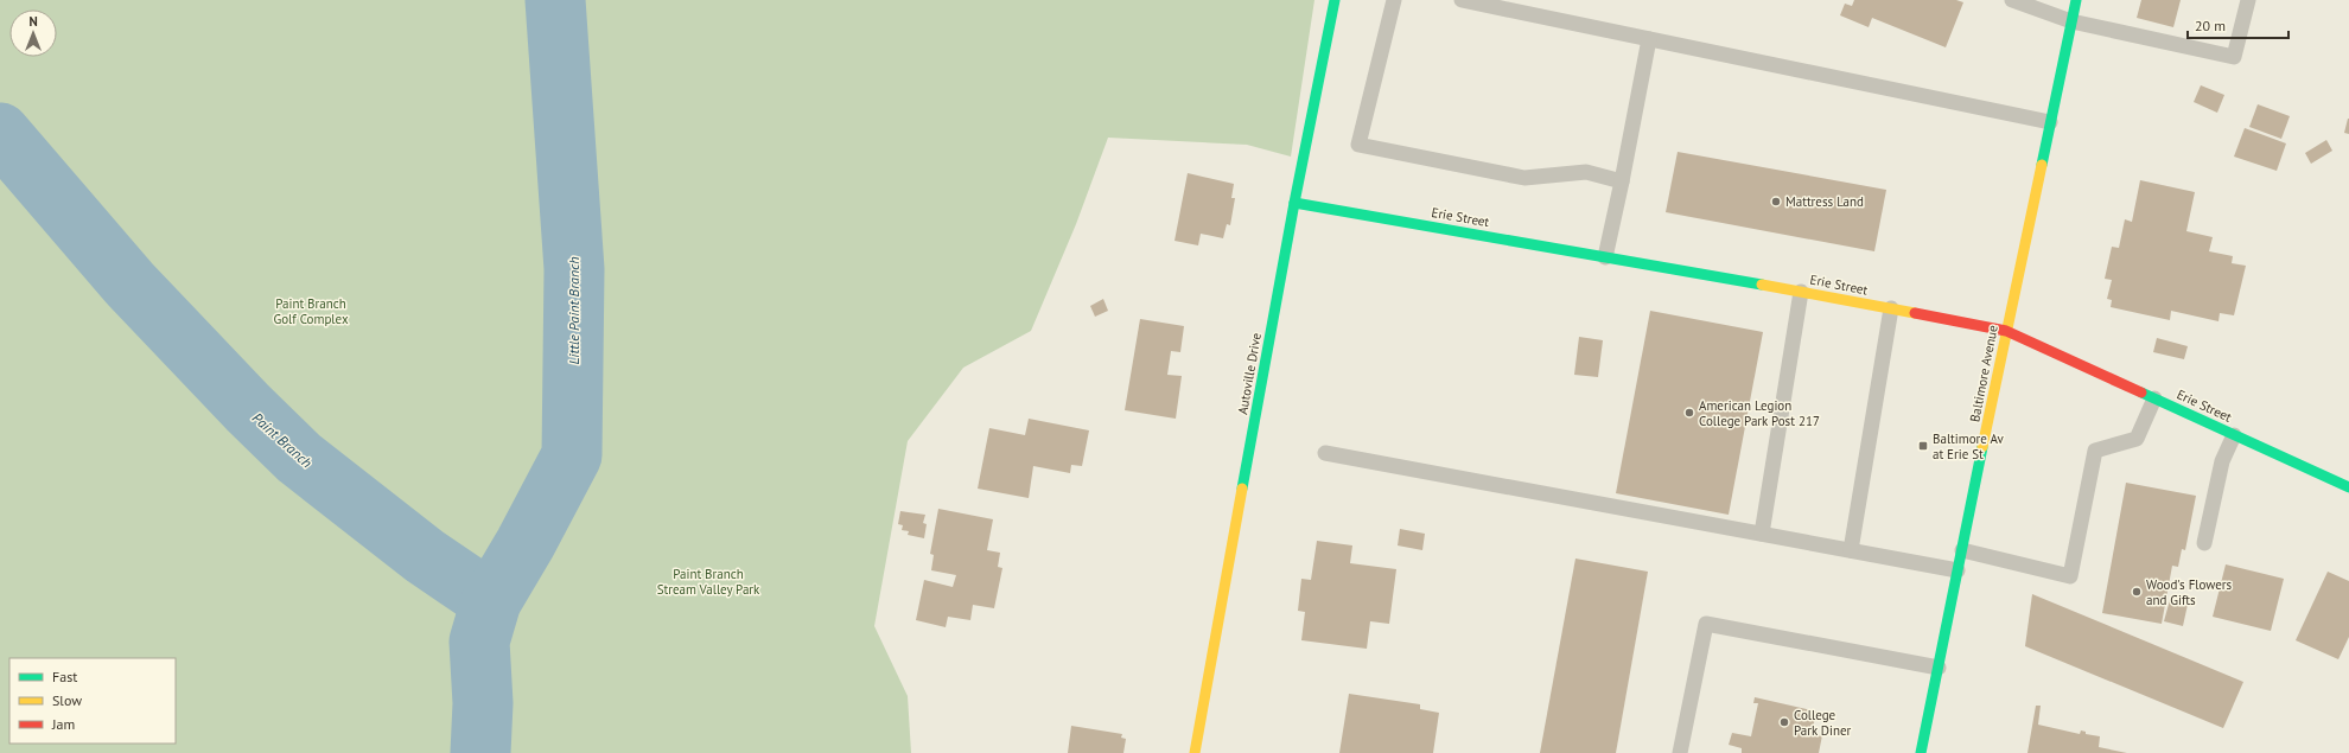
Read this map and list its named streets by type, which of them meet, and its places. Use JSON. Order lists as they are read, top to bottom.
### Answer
{
  "streets": {
    "street": ["Erie Street", "Autoville Drive", "Baltimore Avenue"]
  },
  "crossings": [
    ["Erie Street", "Autoville Drive"],
    ["Erie Street", "Baltimore Avenue"]
  ],
  "water": ["Little Paint Branch", "Paint Branch"],
  "parks": ["Paint Branch Golf Complex", "Paint Branch Stream Valley Park"],
  "places": {
    "other": [
      "Mattress Land",
      "American Legion College Park Post 217",
      "Wood's Flowers and Gifts",
      "College Park Diner"
    ],
    "transit": ["Baltimore Av at Erie St"]
  },
  "legend": ["Fast", "Slow", "Jam"],
  "scale_bar": "20 m",
  "north": "top"
}
